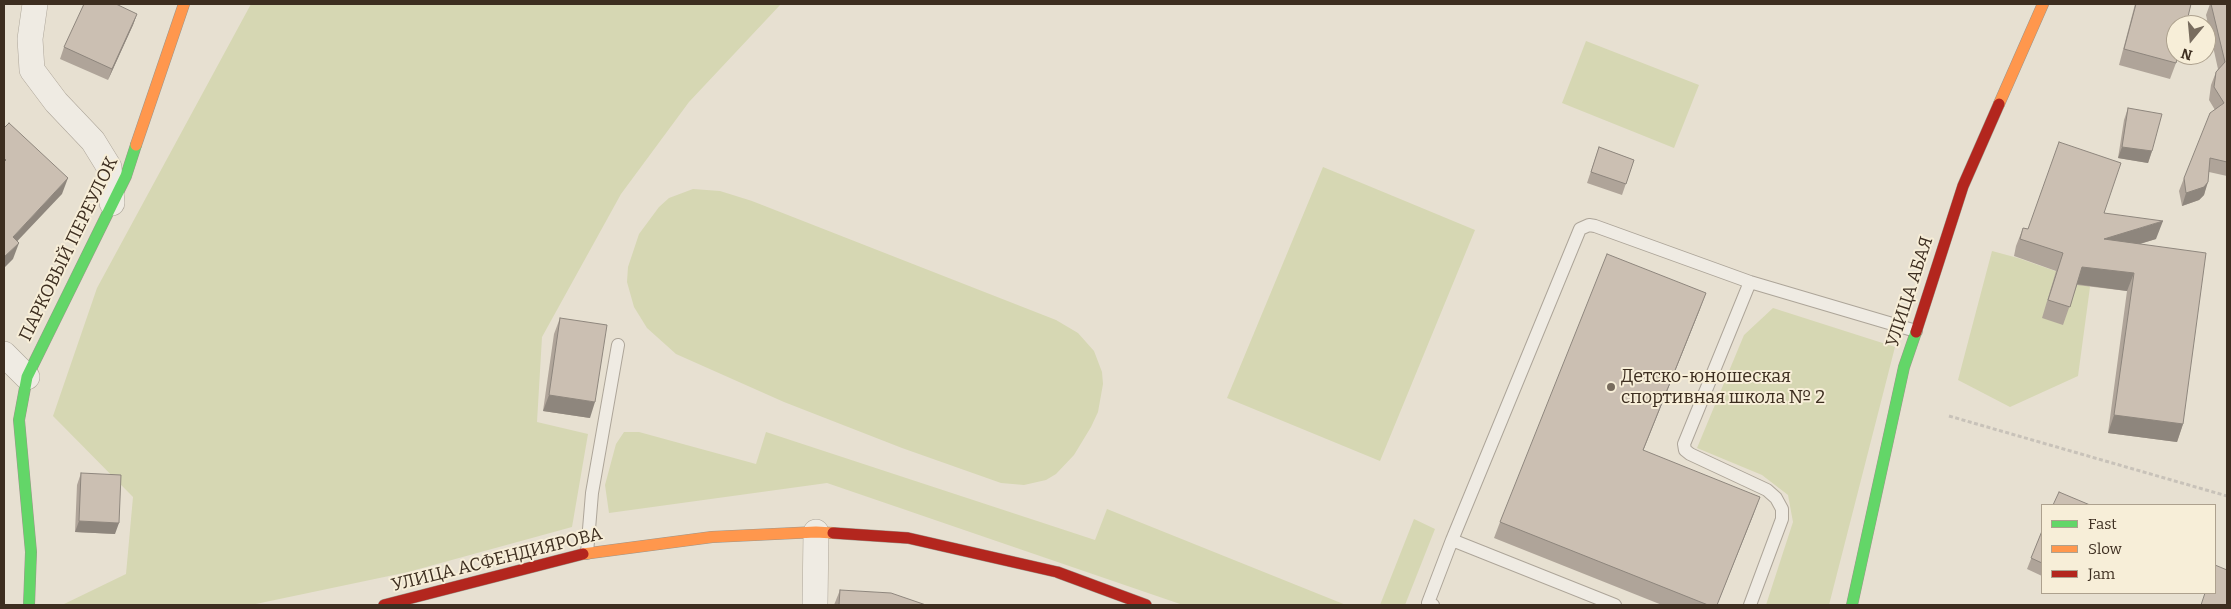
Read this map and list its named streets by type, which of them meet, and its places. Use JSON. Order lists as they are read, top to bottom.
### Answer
{
  "streets": {
    "street": ["ПАРКОВЫЙ ПЕРЕУЛОК", "УЛИЦА АБАЯ", "УЛИЦА АСФЕНДИЯРОВА"]
  },
  "places": ["Детско-юношеская спортивная школа № 2"],
  "legend": ["Fast", "Slow", "Jam"],
  "north": "bottom"
}
